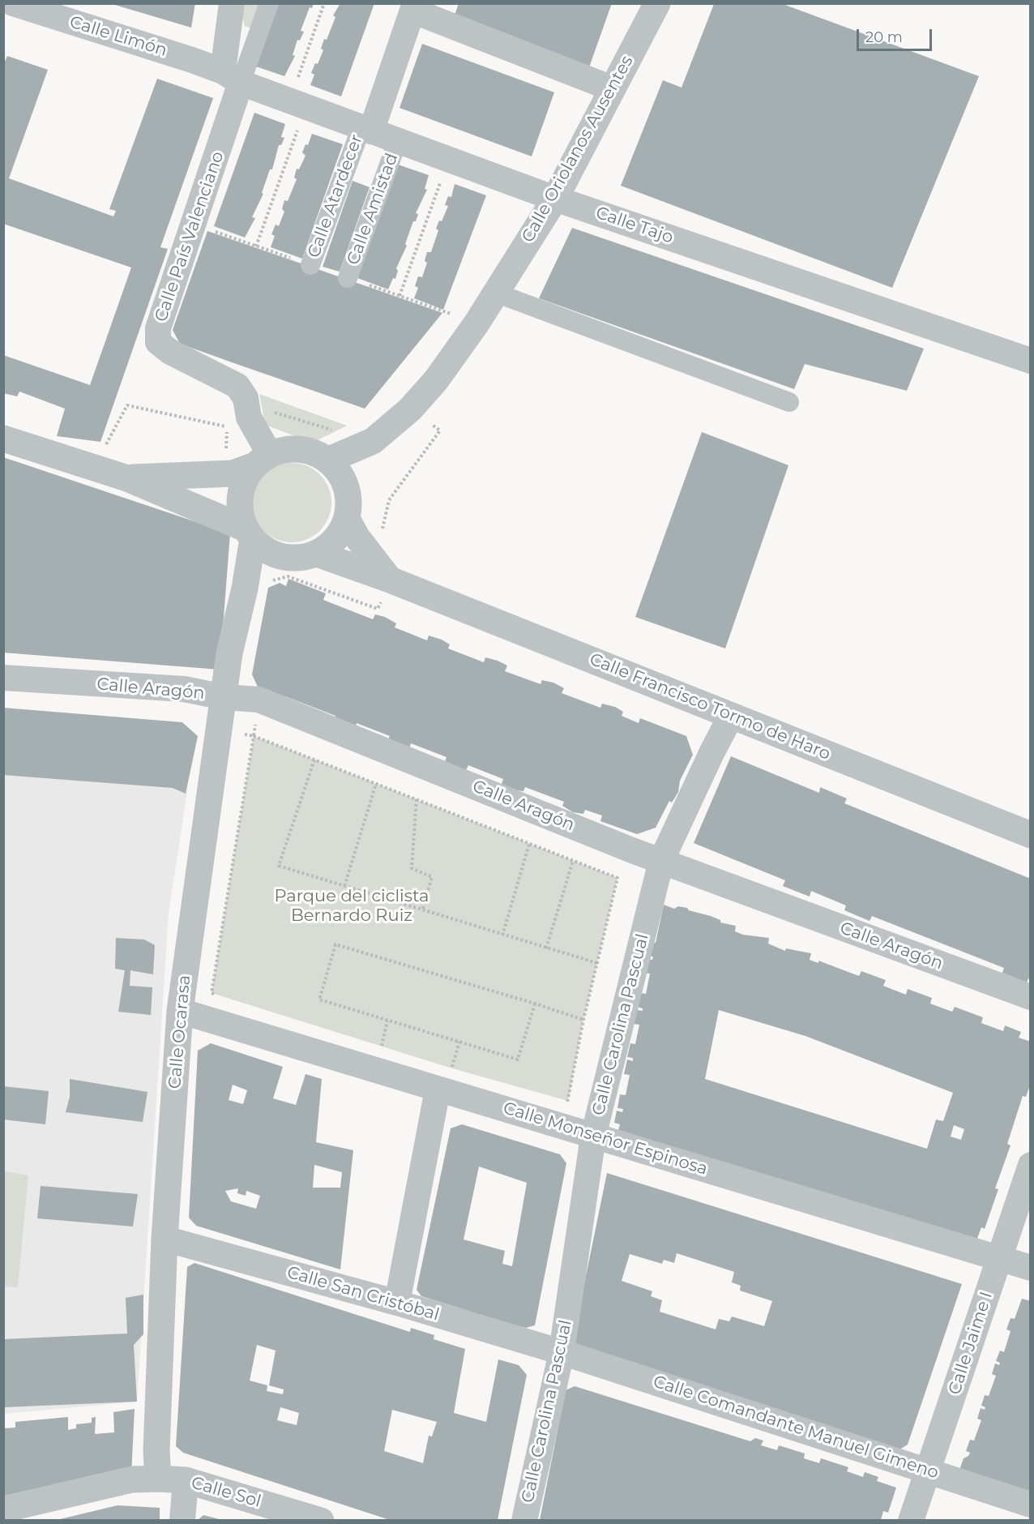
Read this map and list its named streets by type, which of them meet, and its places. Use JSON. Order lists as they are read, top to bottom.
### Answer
{
  "streets": {
    "street": [
      "Calle Limón",
      "Calle Oriolanos Ausentes",
      "Calle Atardecer",
      "Calle Amistad",
      "Calle Tajo",
      "Calle País Valenciano",
      "Calle Aragón",
      "Calle Francisco Tormo de Haro",
      "Calle Carolina Pascual",
      "Calle Ocarasa",
      "Calle Monseñor Espinosa",
      "Calle San Cristóbal",
      "Calle Jaime I",
      "Calle Comandante Manuel Gimeno",
      "Calle Sol"
    ]
  },
  "crossings": [
    ["Calle Limón", "Calle Tajo"],
    ["Calle Limón", "Calle País Valenciano"],
    ["Calle Oriolanos Ausentes", "Calle Tajo"],
    ["Calle Oriolanos Ausentes", "Calle País Valenciano"],
    ["Calle Oriolanos Ausentes", "Calle Francisco Tormo de Haro"],
    ["Calle Oriolanos Ausentes", "Calle Ocarasa"],
    ["Calle Atardecer", "Calle Tajo"],
    ["Calle Amistad", "Calle Tajo"],
    ["Calle Tajo", "Calle País Valenciano"],
    ["Calle País Valenciano", "Calle Francisco Tormo de Haro"],
    ["Calle País Valenciano", "Calle Ocarasa"],
    ["Calle Aragón", "Calle Carolina Pascual"],
    ["Calle Aragón", "Calle Ocarasa"],
    ["Calle Francisco Tormo de Haro", "Calle Carolina Pascual"],
    ["Calle Francisco Tormo de Haro", "Calle Ocarasa"],
    ["Calle Carolina Pascual", "Calle Monseñor Espinosa"],
    ["Calle Carolina Pascual", "Calle San Cristóbal"],
    ["Calle Carolina Pascual", "Calle Comandante Manuel Gimeno"],
    ["Calle Ocarasa", "Calle Monseñor Espinosa"],
    ["Calle Ocarasa", "Calle San Cristóbal"],
    ["Calle Ocarasa", "Calle Sol"],
    ["Calle Monseñor Espinosa", "Calle Jaime I"],
    ["Calle San Cristóbal", "Calle Comandante Manuel Gimeno"],
    ["Calle Jaime I", "Calle Comandante Manuel Gimeno"]
  ],
  "parks": ["Parque del ciclista Bernardo Ruiz"],
  "scale_bar": "20 m"
}
